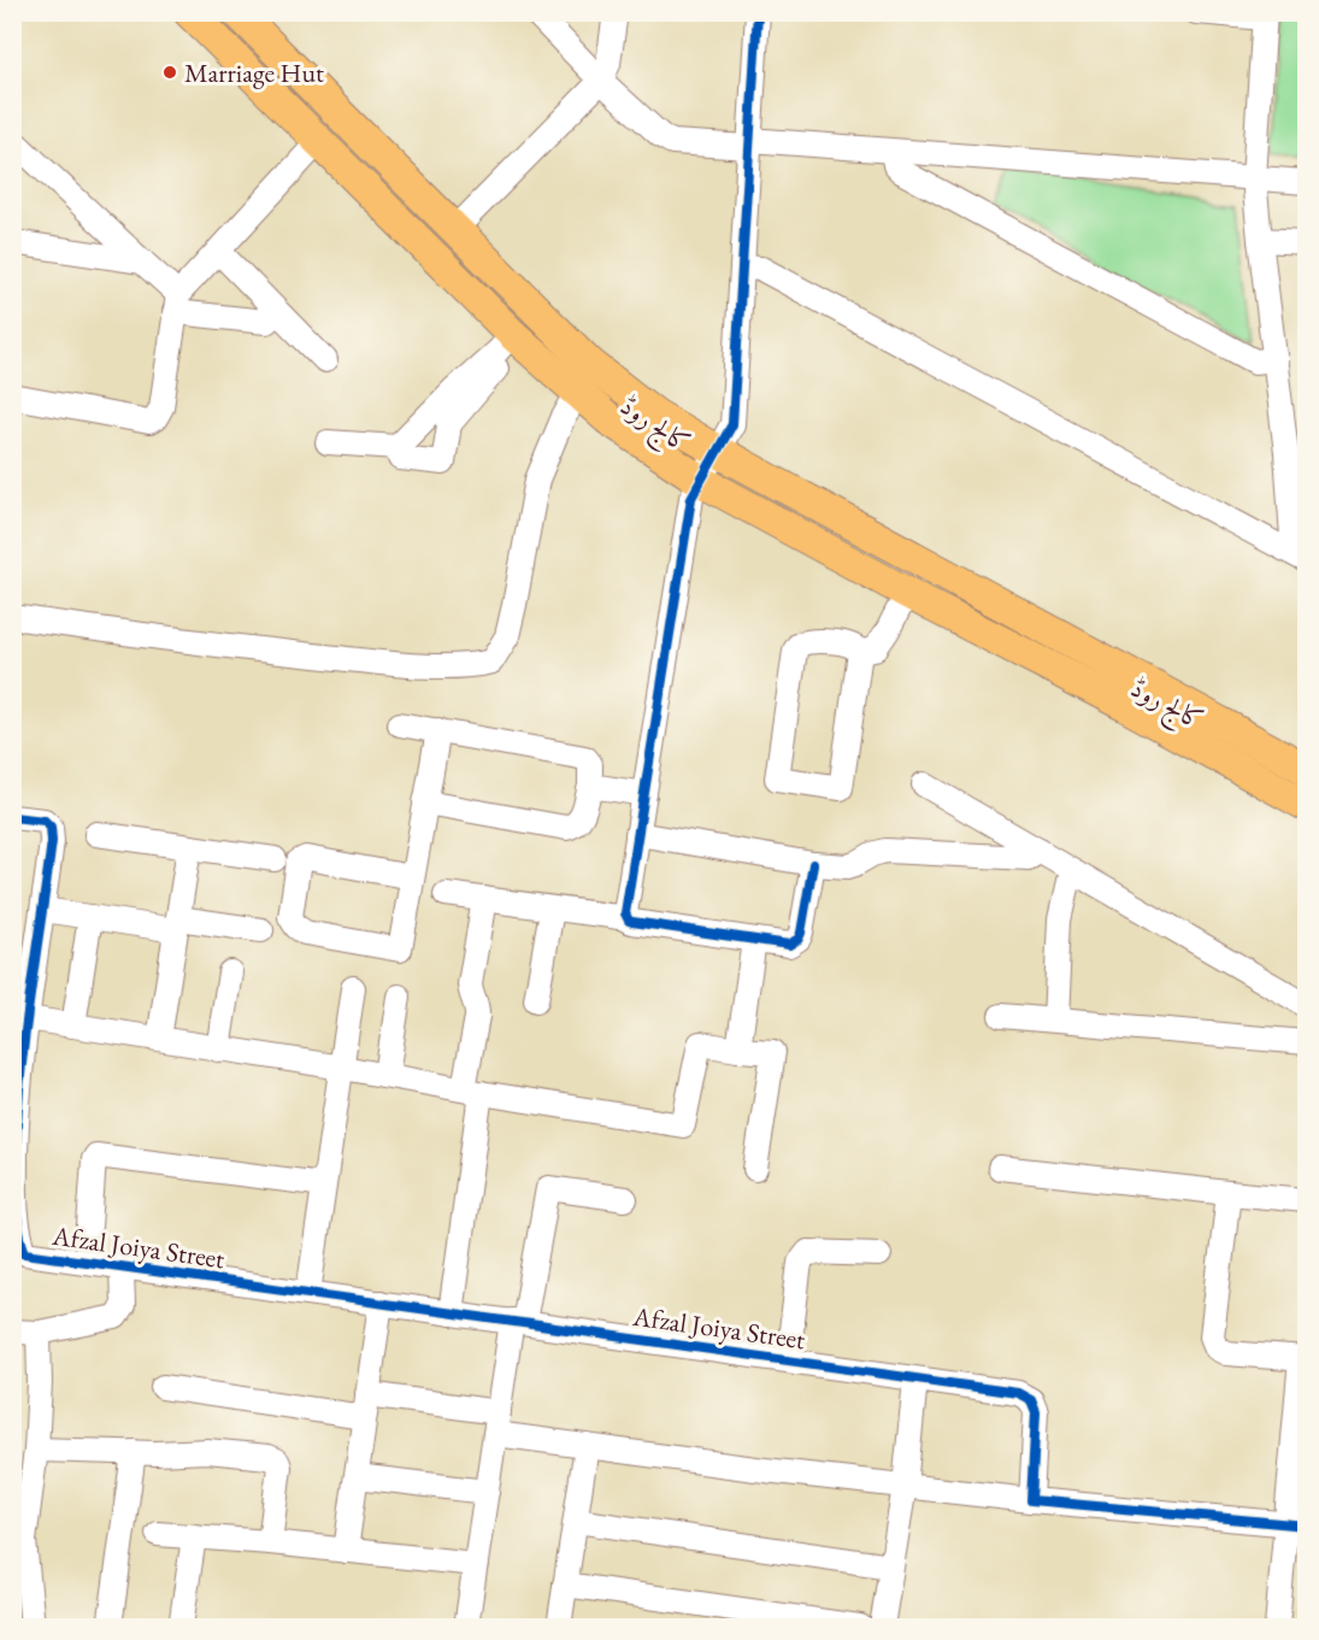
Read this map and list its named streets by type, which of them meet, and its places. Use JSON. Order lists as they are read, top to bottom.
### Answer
{
  "streets": {
    "main road": ["کالج روڈ"],
    "street": ["Afzal Joiya Street"]
  },
  "places": ["Marriage Hut"]
}
